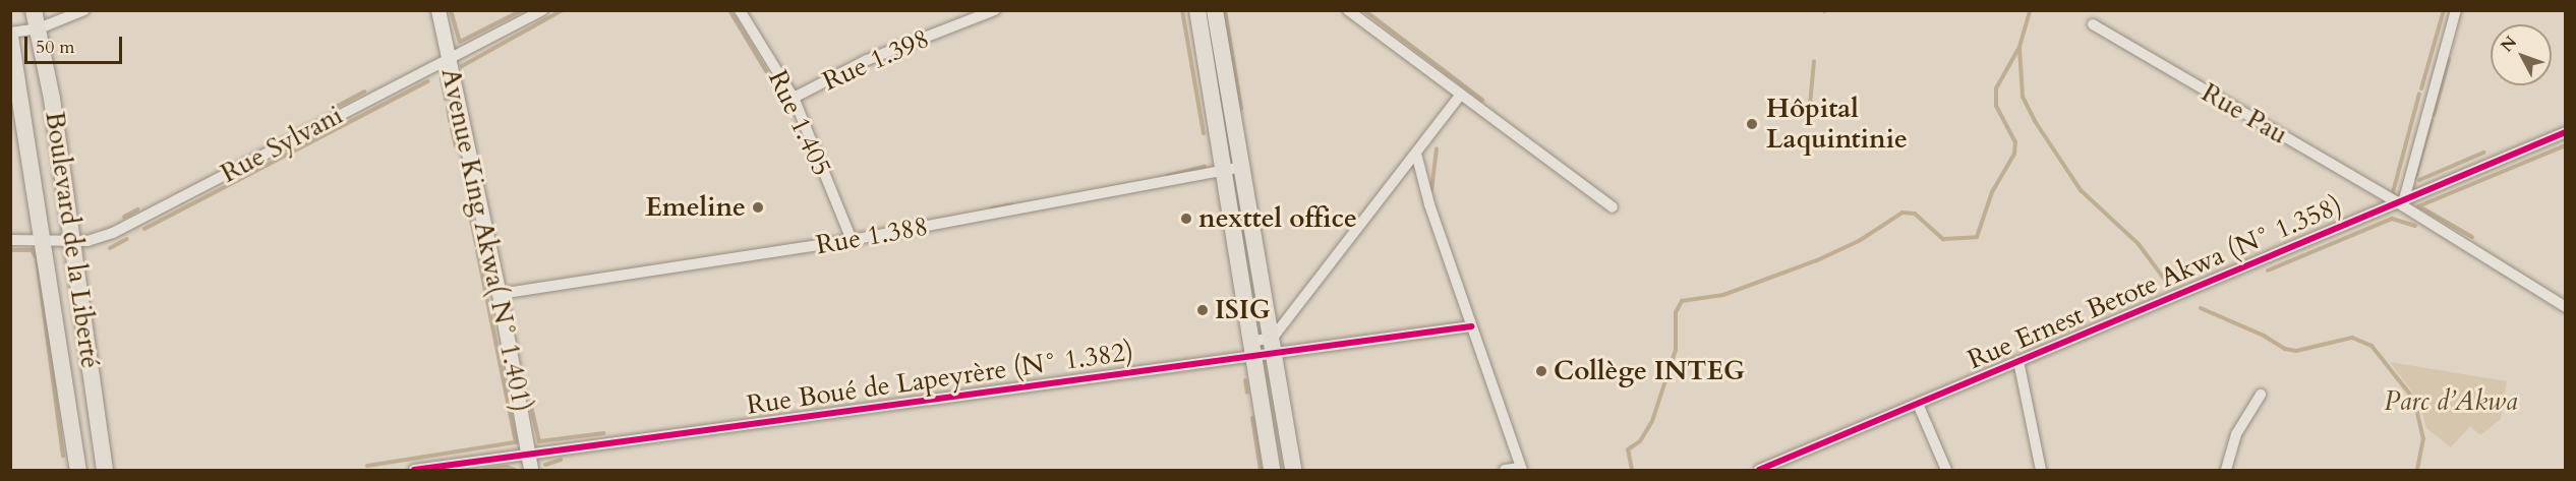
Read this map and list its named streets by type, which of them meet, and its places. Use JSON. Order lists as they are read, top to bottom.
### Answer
{
  "streets": {
    "main road": ["Boulevard de la Liberté"],
    "street": [
      "Rue 1.398",
      "Rue Pau",
      "Rue 1.405",
      "Rue Sylvani",
      "Rue 1.388",
      "Avenue King Akwa( N° 1.401)",
      "Rue Ernest Betote Akwa (N° 1.358)",
      "Rue Boué de Lapeyrère (N° 1.382)"
    ]
  },
  "crossings": [
    ["Rue 1.398", "Rue 1.405"],
    ["Rue Pau", "Rue Ernest Betote Akwa (N° 1.358)"],
    ["Rue 1.405", "Rue 1.388"],
    ["Rue Sylvani", "Boulevard de la Liberté"],
    ["Rue Sylvani", "Avenue King Akwa( N° 1.401)"],
    ["Rue 1.388", "Avenue King Akwa( N° 1.401)"],
    ["Avenue King Akwa( N° 1.401)", "Rue Boué de Lapeyrère (N° 1.382)"]
  ],
  "parks": ["Parc d’Akwa"],
  "places": [
    "Hôpital Laquintinie",
    "Emeline",
    "nexttel office",
    "ISIG",
    "Collège INTEG"
  ],
  "scale_bar": "50 m",
  "north": "top left"
}
